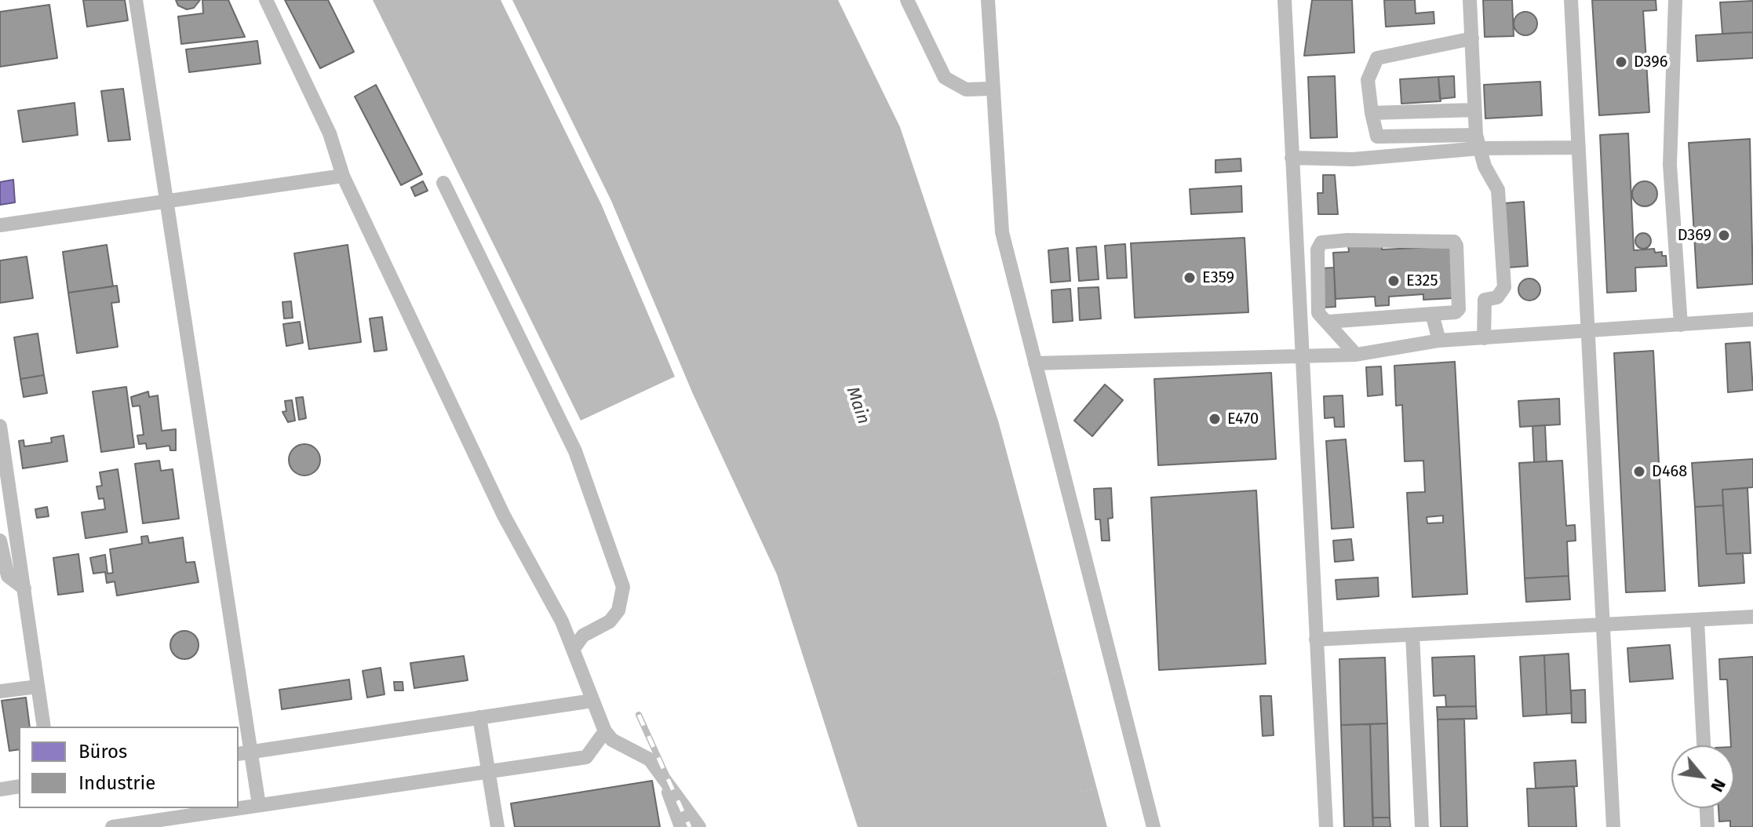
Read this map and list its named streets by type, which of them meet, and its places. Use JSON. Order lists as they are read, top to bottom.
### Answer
{
  "water": ["Main"],
  "places": [
    "D396",
    "D369",
    "E359",
    "E325",
    "E470",
    "D468"
  ],
  "legend": ["Büros", "Industrie"],
  "north": "bottom right"
}
